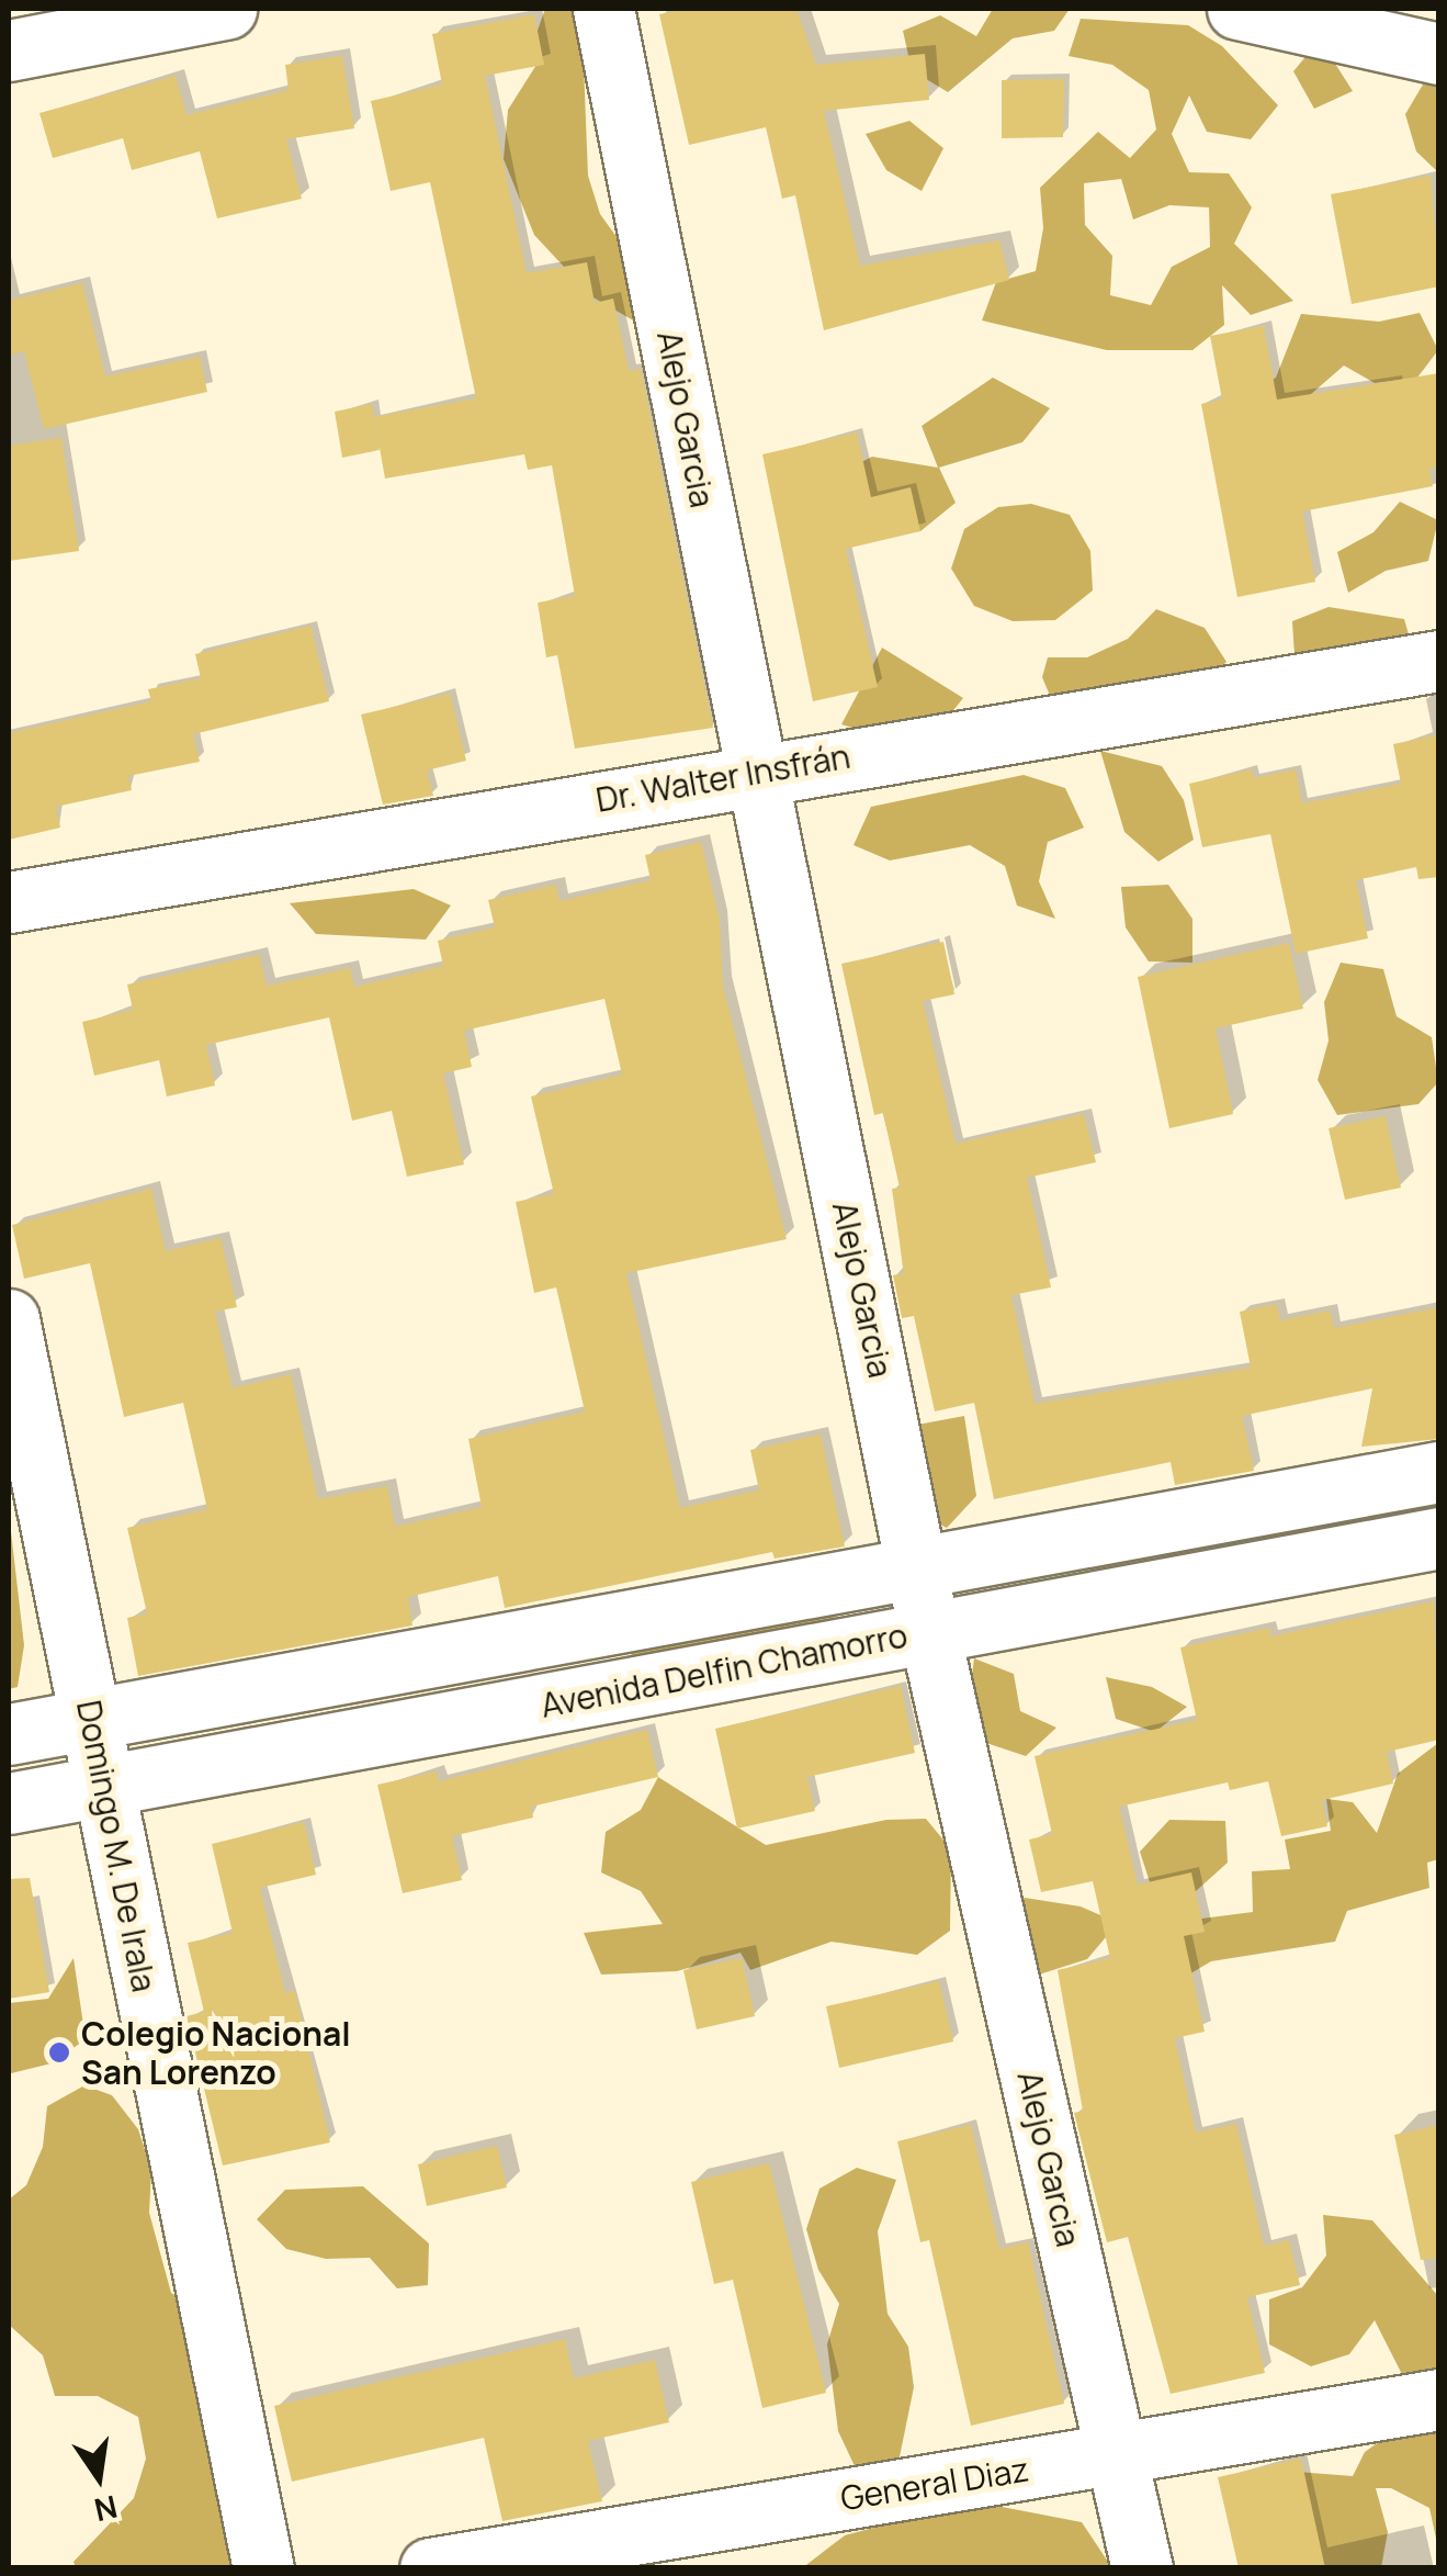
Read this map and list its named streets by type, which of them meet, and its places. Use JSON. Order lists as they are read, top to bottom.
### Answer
{
  "streets": {
    "street": [
      "Alejo Garcia",
      "Dr. Walter Insfrán",
      "Avenida Delfin Chamorro",
      "Domingo M. De Irala",
      "General Diaz"
    ]
  },
  "crossings": [
    ["Alejo Garcia", "Dr. Walter Insfrán"],
    ["Alejo Garcia", "Avenida Delfin Chamorro"],
    ["Alejo Garcia", "General Diaz"],
    ["Avenida Delfin Chamorro", "Domingo M. De Irala"]
  ],
  "places": ["Colegio Nacional San Lorenzo"],
  "north": "bottom"
}
